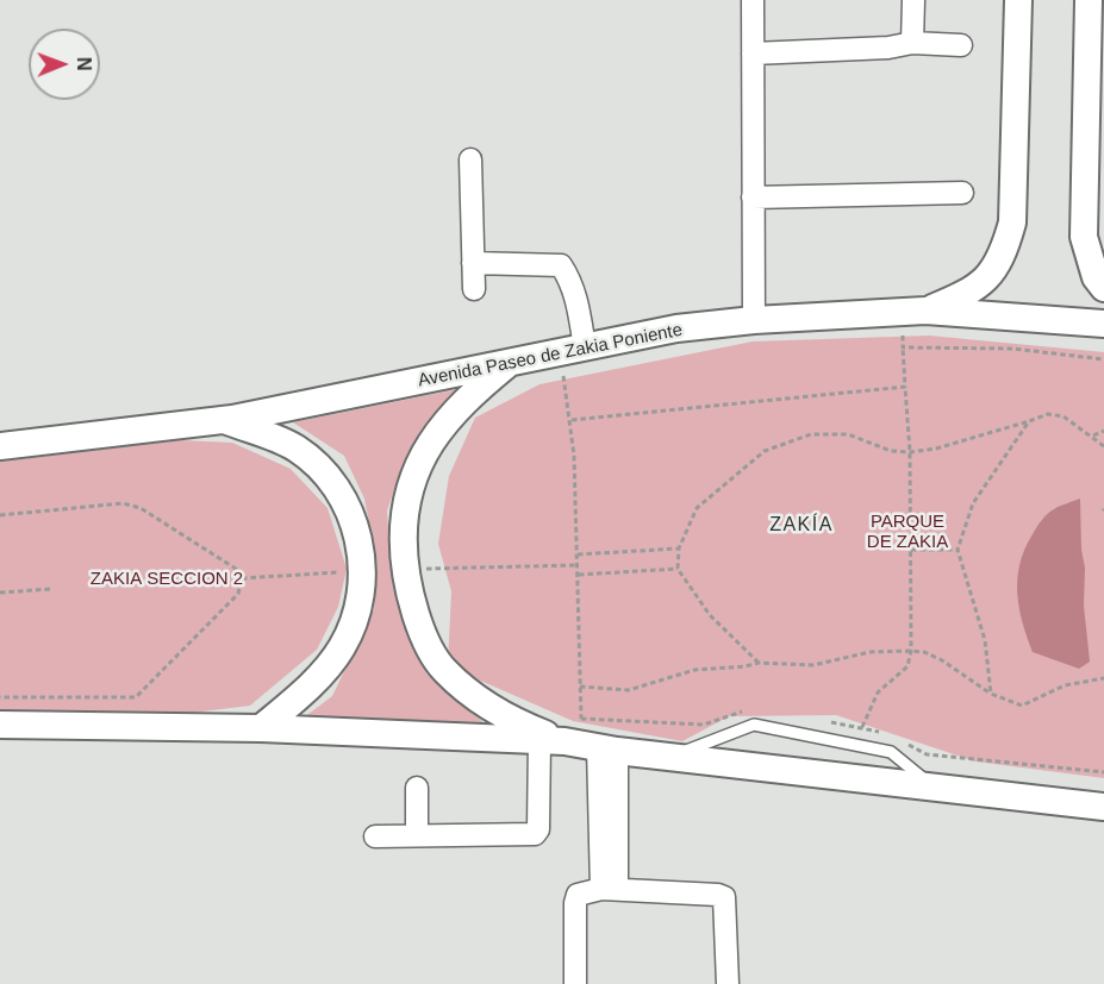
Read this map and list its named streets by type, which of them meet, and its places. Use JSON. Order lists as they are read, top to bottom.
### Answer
{
  "streets": {
    "street": ["Avenida Paseo de Zakia Poniente"]
  },
  "districts": ["ZAKÍA"],
  "parks": ["PARQUE DE ZAKIA", "ZAKIA SECCION 2"],
  "north": "right"
}
